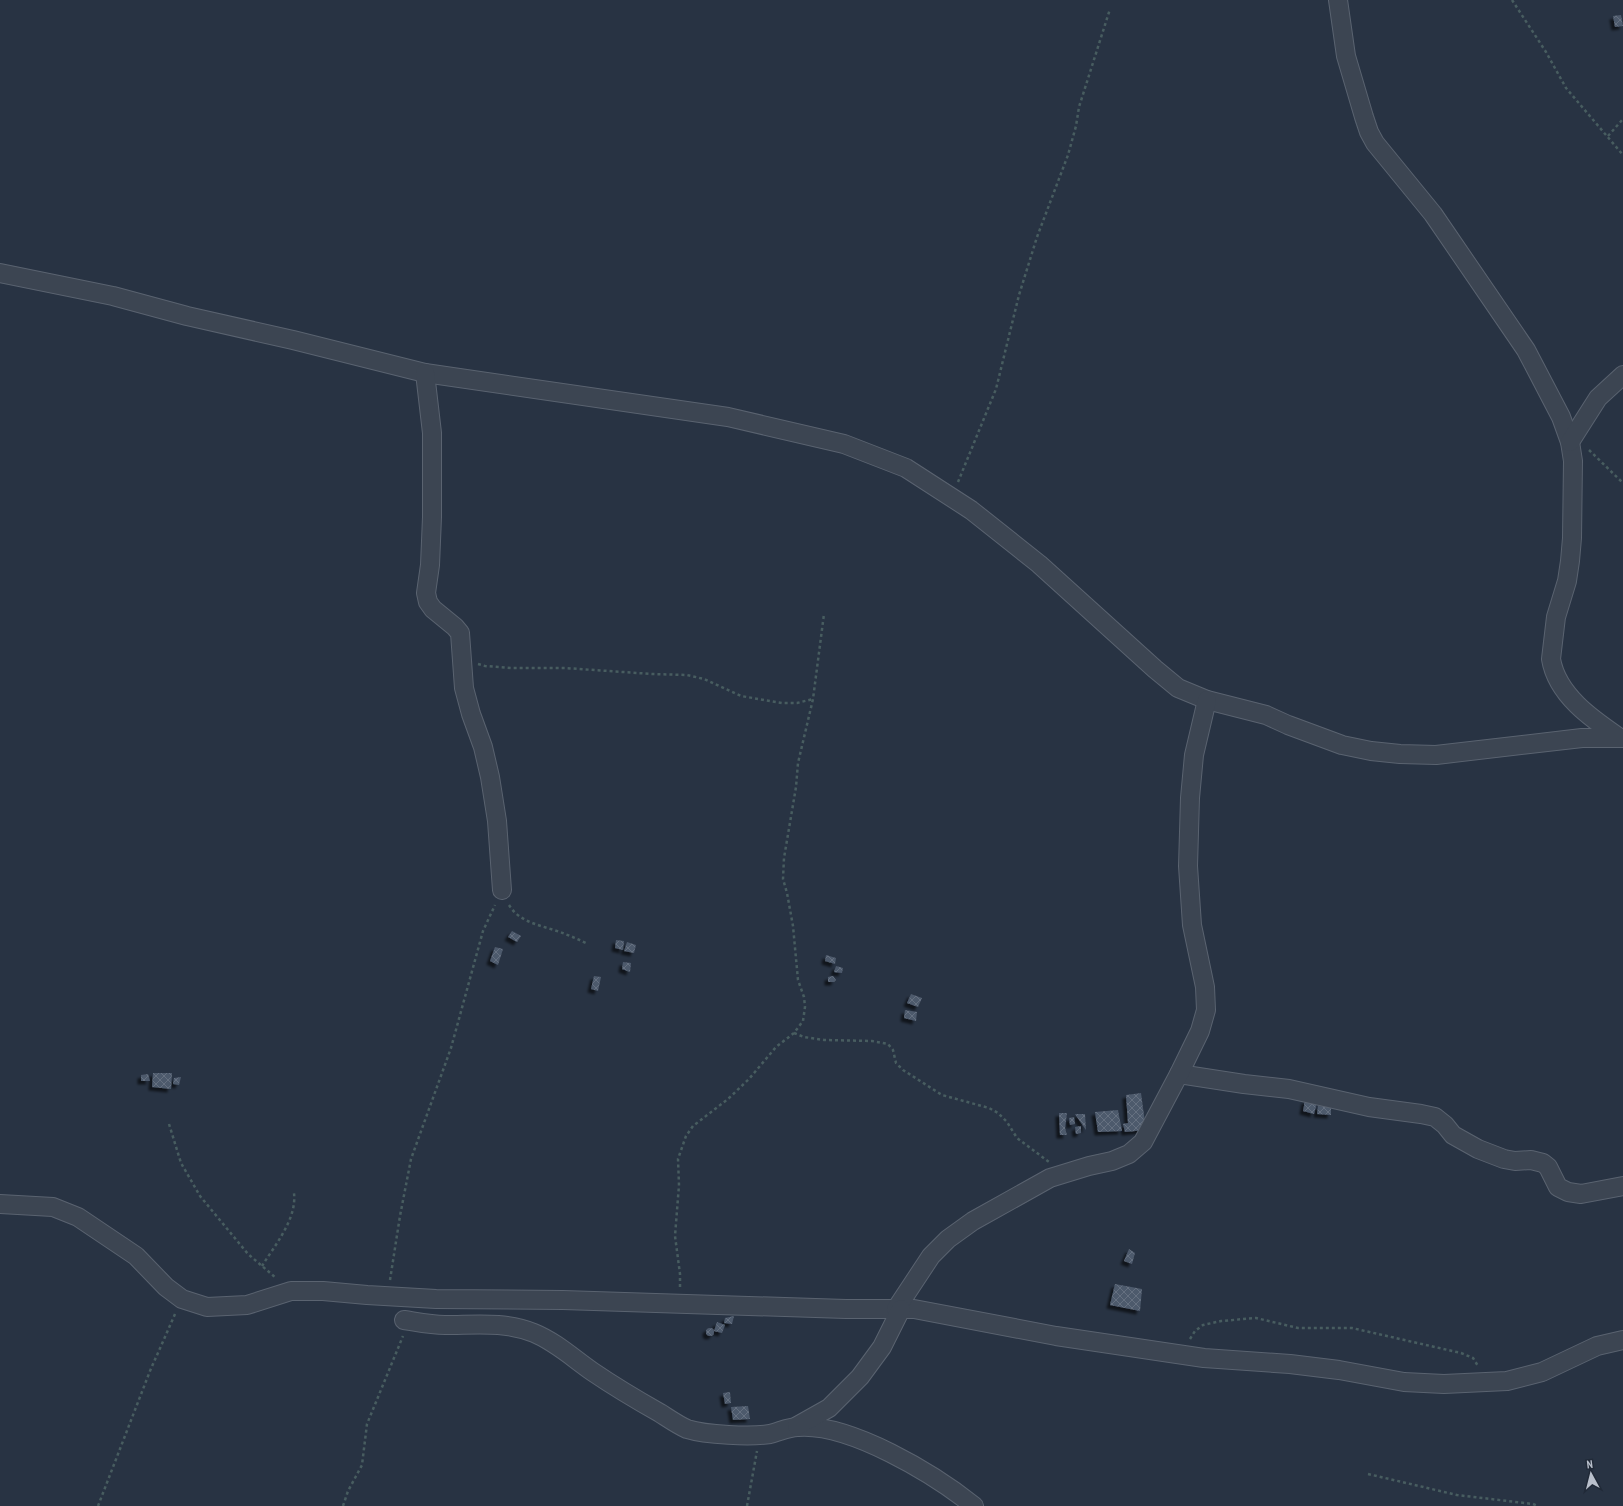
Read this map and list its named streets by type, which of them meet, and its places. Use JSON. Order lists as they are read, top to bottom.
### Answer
{
  "north": "top"
}
